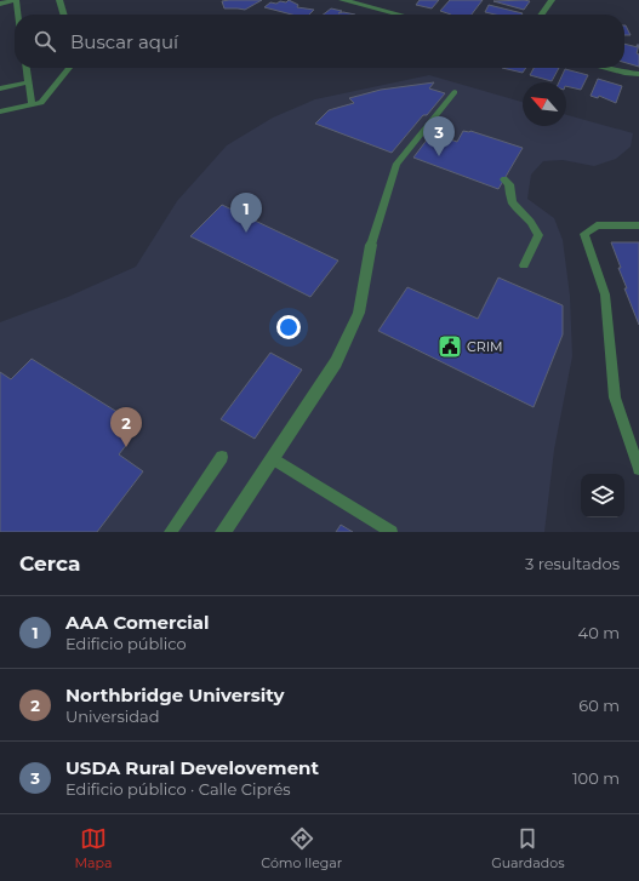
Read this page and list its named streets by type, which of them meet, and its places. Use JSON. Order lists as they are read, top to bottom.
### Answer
{
  "places": {
    "public building": ["CRIM"]
  },
  "north": "top left",
  "page": {
    "search": "Buscar aquí",
    "pins": ["3", "1", "2"],
    "heading": ["Cerca", "3 resultados"],
    "list": [
      {
        "mark": "1",
        "name": "AAA Comercial",
        "note": "Edificio público",
        "value": "40 m"
      },
      {
        "mark": "2",
        "name": "Northbridge University",
        "note": "Universidad",
        "value": "60 m"
      },
      {
        "mark": "3",
        "name": "USDA Rural Develovement",
        "note": "Edificio público · Calle Ciprés",
        "value": "100 m"
      }
    ],
    "nav": ["Mapa", "Cómo llegar", "Guardados"]
  }
}
